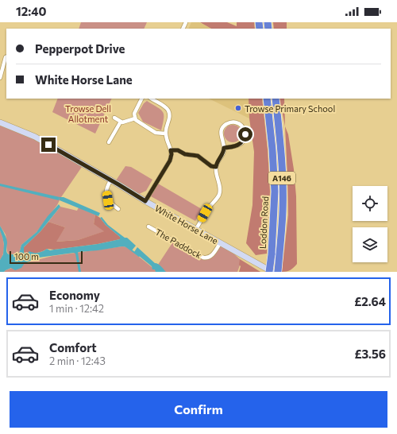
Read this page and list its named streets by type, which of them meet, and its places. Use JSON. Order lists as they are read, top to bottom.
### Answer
{
  "streets": {
    "highway": ["A146", "Loddon Road"],
    "street": ["White Horse Lane", "The Paddock"]
  },
  "crossings": [
    ["White Horse Lane", "The Paddock"]
  ],
  "parks": ["Trowse Dell Allotment"],
  "places": ["Trowse Primary School"],
  "scale_bar": "100 m",
  "page": {
    "status": "12:40",
    "banner": ["Pepperpot Drive", "White Horse Lane"],
    "scale": "100 m",
    "list": [
      {
        "name": "Economy",
        "note": "1 min · 12:42",
        "value": "£2.64"
      },
      {
        "name": "Comfort",
        "note": "2 min · 12:43",
        "value": "£3.56"
      }
    ],
    "buttons": "Confirm"
  }
}
